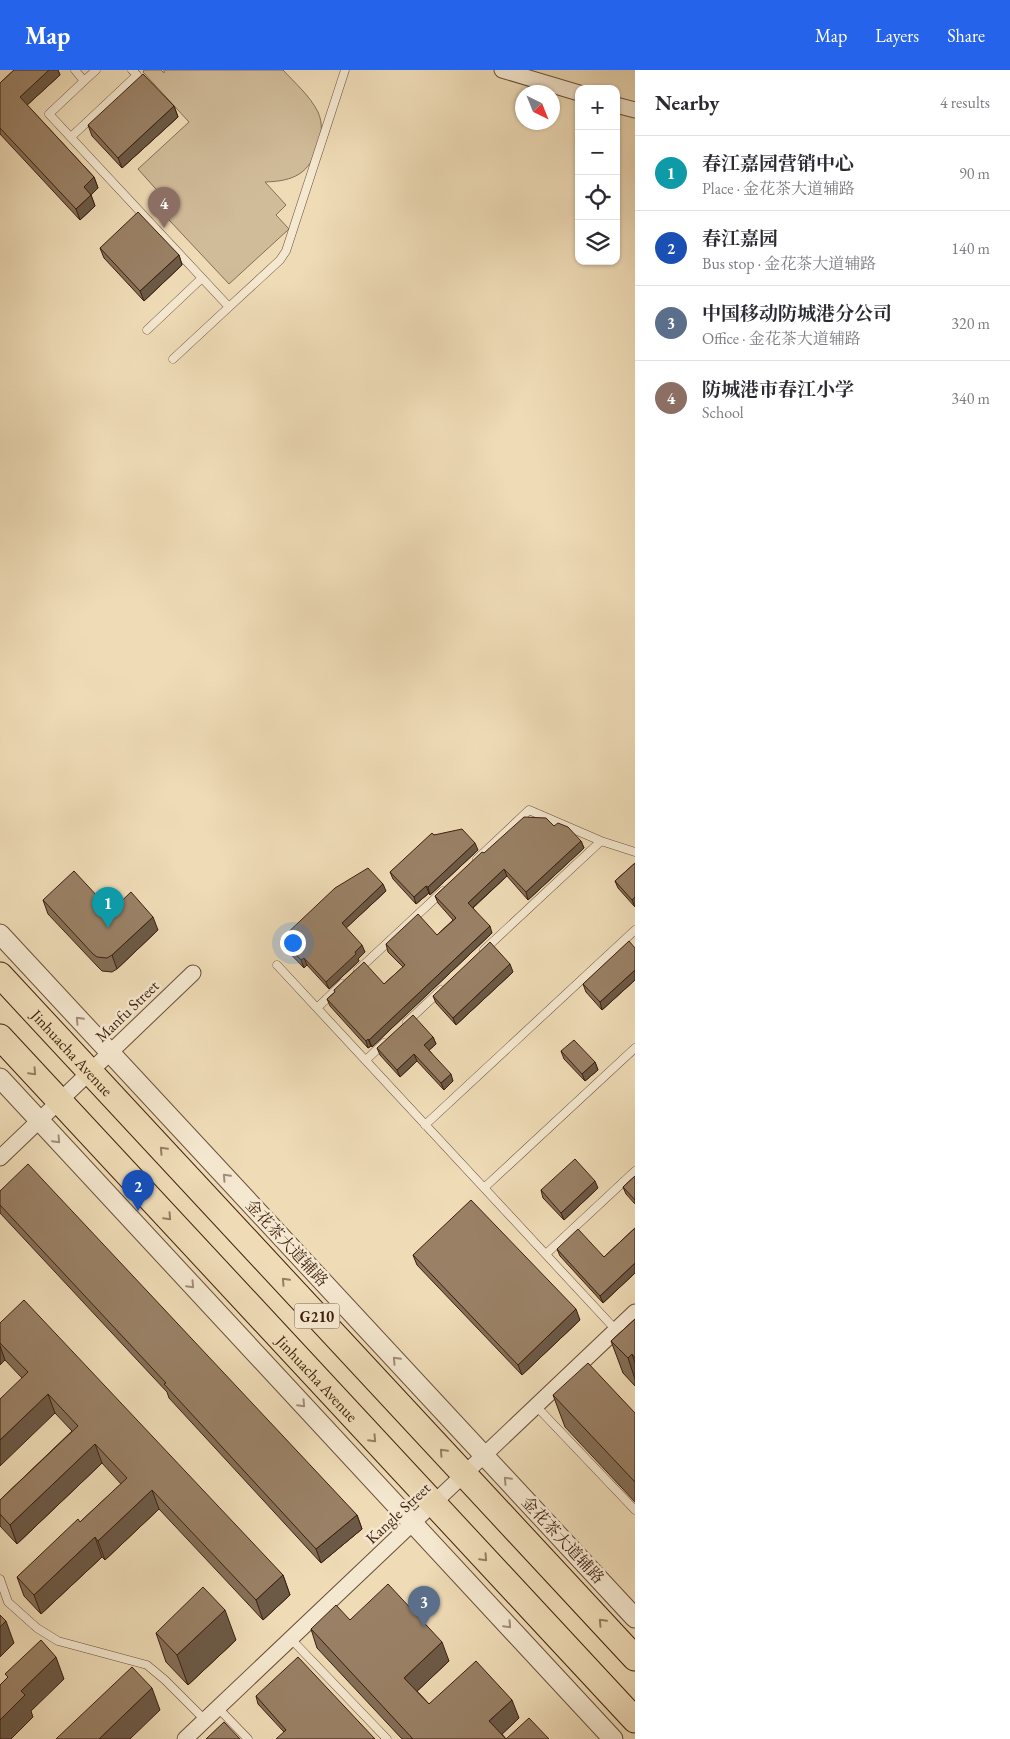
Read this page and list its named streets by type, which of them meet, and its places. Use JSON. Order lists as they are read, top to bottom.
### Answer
{
  "streets": {
    "highway": ["Jinhuacha Avenue", "G210"],
    "street": ["Manfu Street", "金花茶大道辅路", "Kangle Street"]
  },
  "crossings": [
    ["Manfu Street", "Jinhuacha Avenue"],
    ["Manfu Street", "金花茶大道辅路"],
    ["Jinhuacha Avenue", "Kangle Street"],
    ["金花茶大道辅路", "Kangle Street"]
  ],
  "north": "bottom right",
  "page": {
    "header": "Map",
    "nav": ["Map", "Layers", "Share"],
    "heading": ["Nearby", "4 results"],
    "map_buttons": ["+", "−"],
    "list": [
      {
        "mark": "1",
        "name": "春江嘉园营销中心",
        "note": "Place · 金花茶大道辅路",
        "value": "90 m"
      },
      {
        "mark": "2",
        "name": "春江嘉园",
        "note": "Bus stop · 金花茶大道辅路",
        "value": "140 m"
      },
      {
        "mark": "3",
        "name": "中国移动防城港分公司",
        "note": "Office · 金花茶大道辅路",
        "value": "320 m"
      },
      {
        "mark": "4",
        "name": "防城港市春江小学",
        "note": "School",
        "value": "340 m"
      }
    ],
    "pins": [
      "4",
      "1",
      "2",
      "3"
    ]
  }
}
